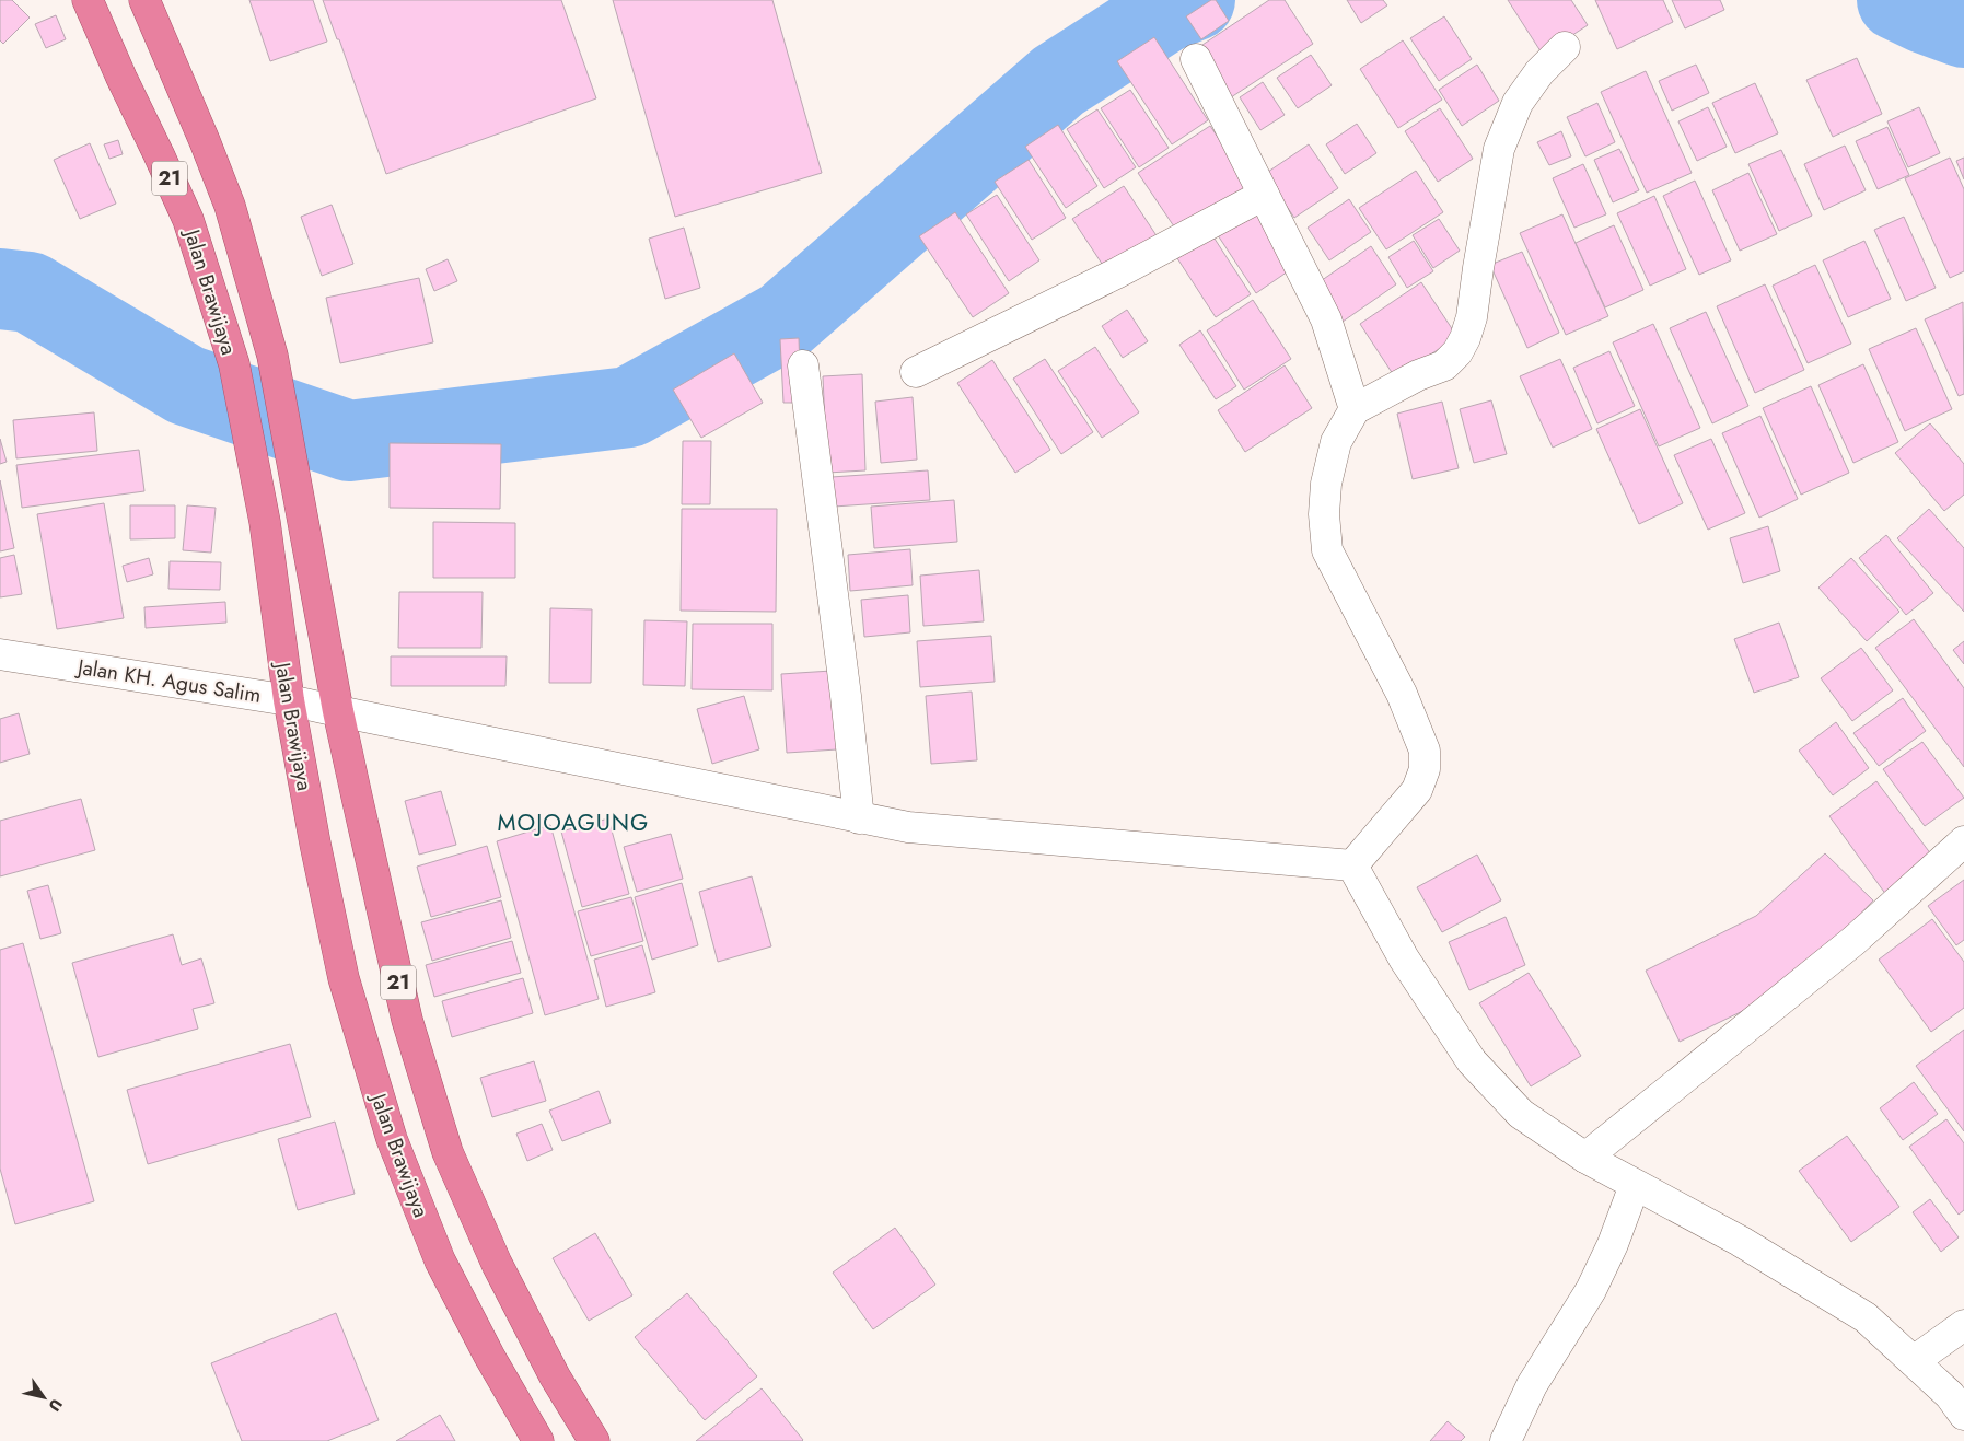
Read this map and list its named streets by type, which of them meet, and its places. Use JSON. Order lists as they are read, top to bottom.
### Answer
{
  "streets": {
    "highway": ["21", "Jalan Brawijaya"],
    "street": ["Jalan KH. Agus Salim"]
  },
  "crossings": [
    ["Jalan Brawijaya", "Jalan KH. Agus Salim"]
  ],
  "districts": ["MOJOAGUNG"],
  "north": "bottom right"
}
